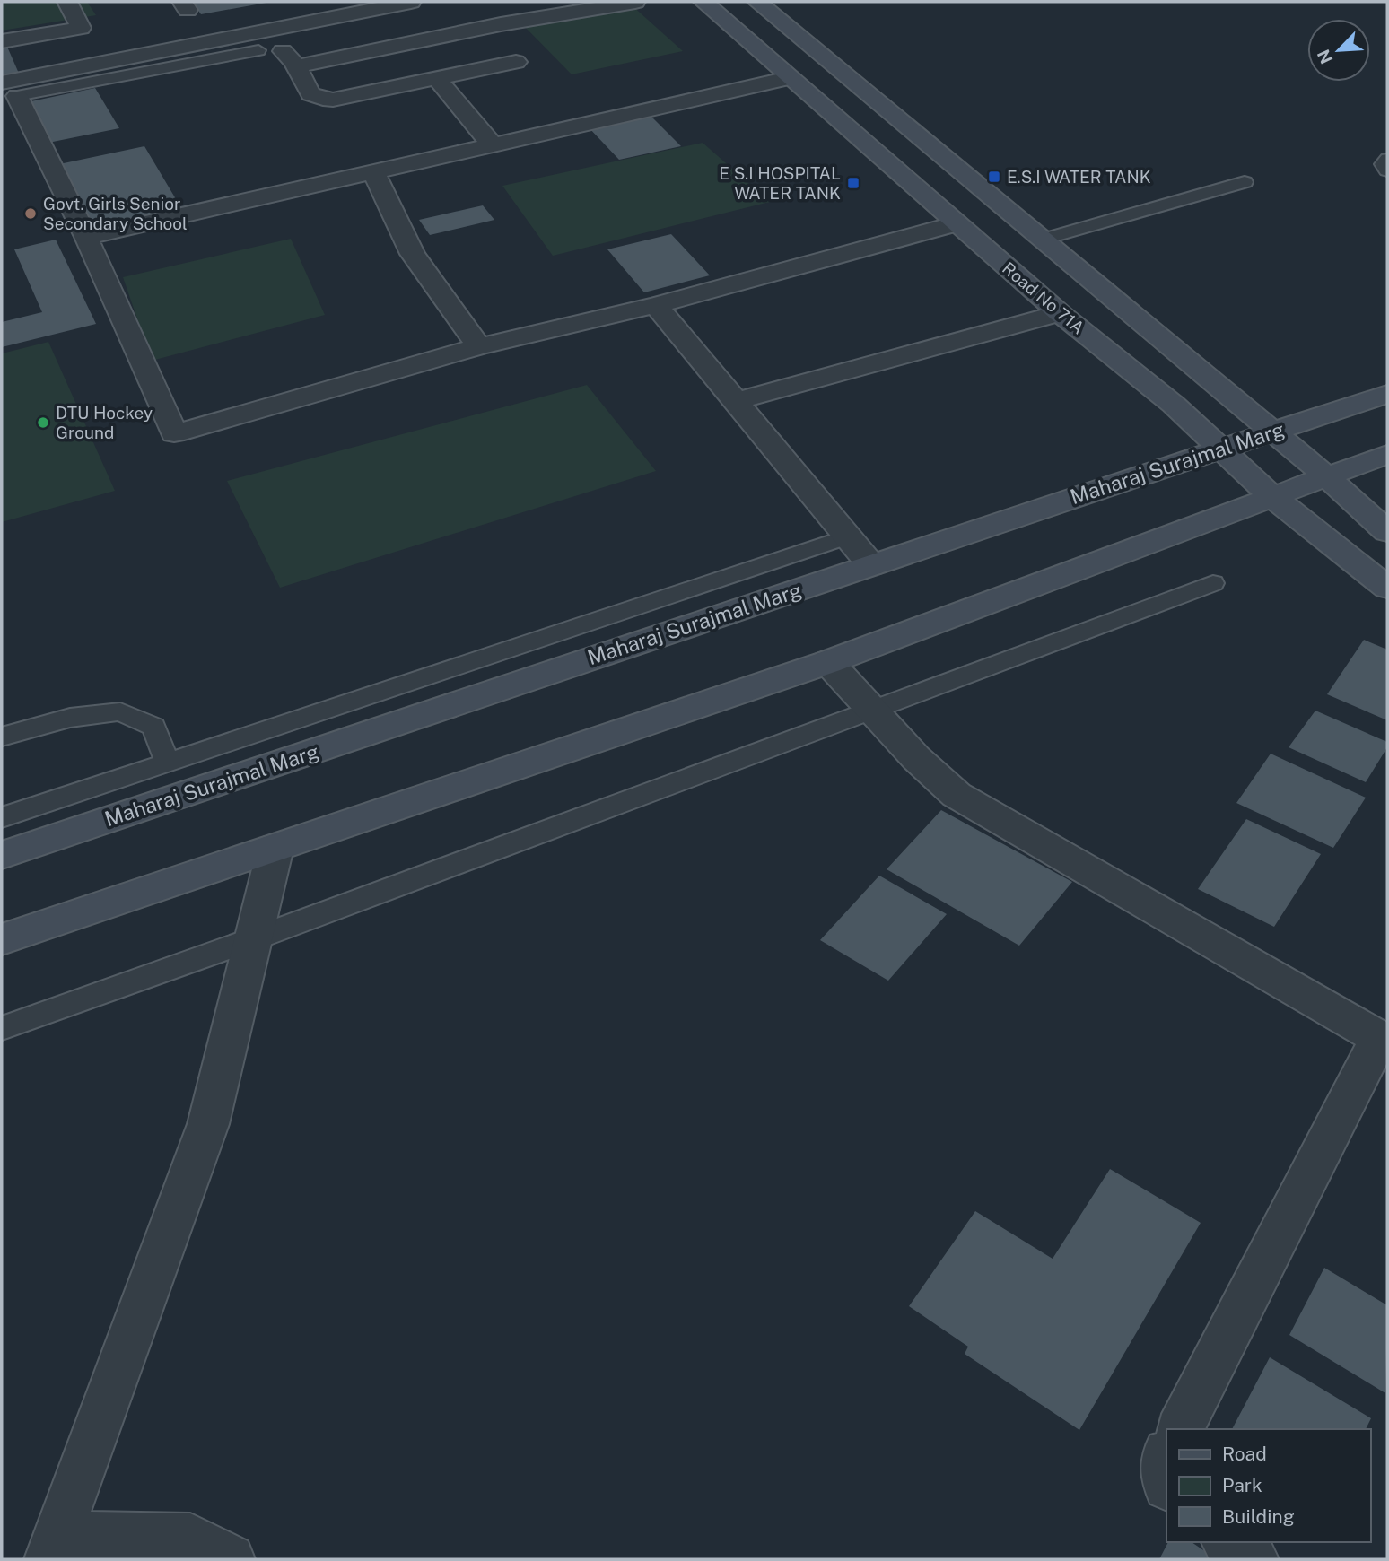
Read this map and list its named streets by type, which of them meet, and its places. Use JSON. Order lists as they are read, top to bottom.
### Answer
{
  "streets": {
    "street": ["Road No 71A", "Maharaj Surajmal Marg"]
  },
  "crossings": [
    ["Road No 71A", "Maharaj Surajmal Marg"]
  ],
  "places": {
    "transit": ["E.S.I WATER TANK", "E S.I HOSPITAL WATER TANK"],
    "other": ["Govt. Girls Senior Secondary School", "DTU Hockey Ground"]
  },
  "legend": ["Road", "Park", "Building"],
  "north": "bottom left"
}
